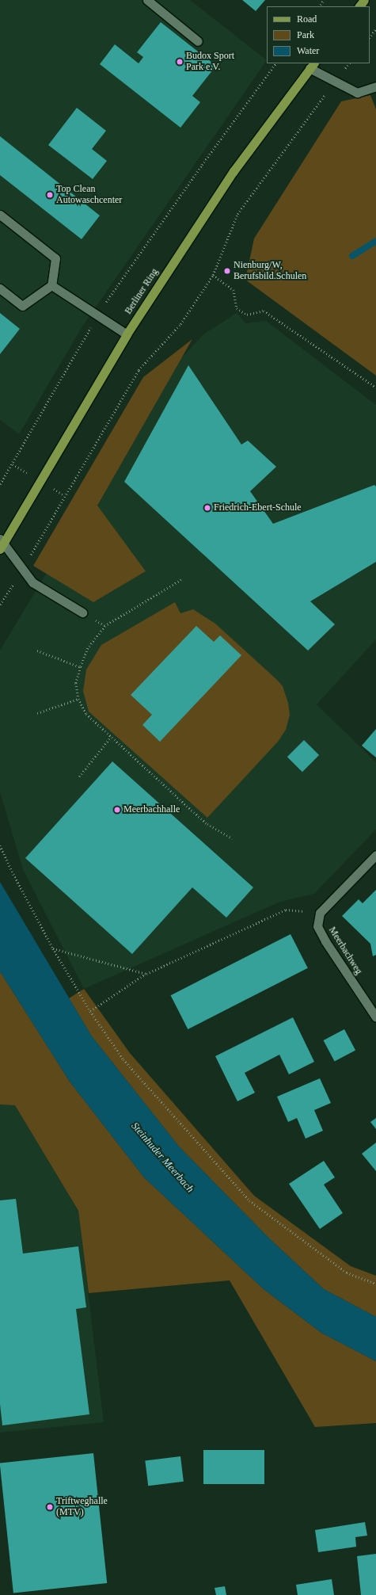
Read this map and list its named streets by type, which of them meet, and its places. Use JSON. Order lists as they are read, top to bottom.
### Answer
{
  "streets": {
    "main road": ["Berliner Ring"],
    "street": ["Meerbachweg"]
  },
  "water": ["Steinhuder Meerbach"],
  "places": [
    "Budox Sport Park e.V.",
    "Top Clean Autowaschcenter",
    "Nienburg/W, Berufsbild.Schulen",
    "Friedrich-Ebert-Schule",
    "Meerbachhalle",
    "Triftweghalle (MTV)"
  ],
  "legend": ["Road", "Park", "Water"]
}
